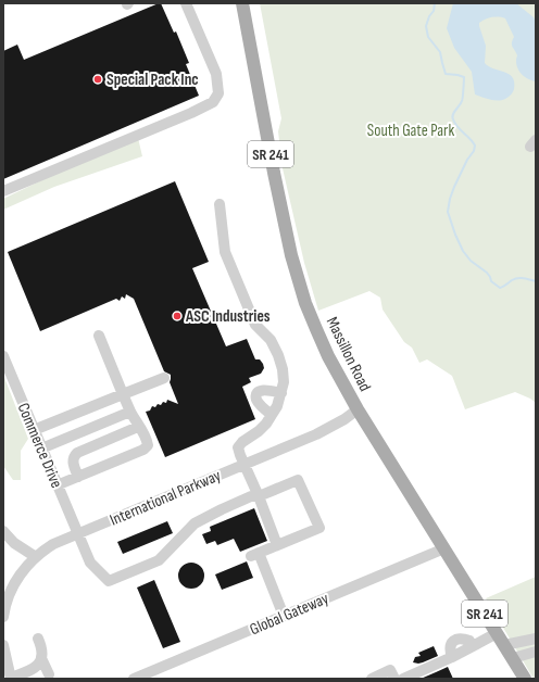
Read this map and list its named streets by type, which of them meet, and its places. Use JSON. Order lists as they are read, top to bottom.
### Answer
{
  "streets": {
    "main road": ["SR 241", "Massillon Road"],
    "street": ["Commerce Drive", "International Parkway", "Global Gateway"]
  },
  "crossings": [
    ["Massillon Road", "International Parkway"],
    ["Massillon Road", "Global Gateway"],
    ["Commerce Drive", "International Parkway"]
  ],
  "parks": ["South Gate Park"],
  "places": ["Special Pack Inc", "ASC Industries"]
}
